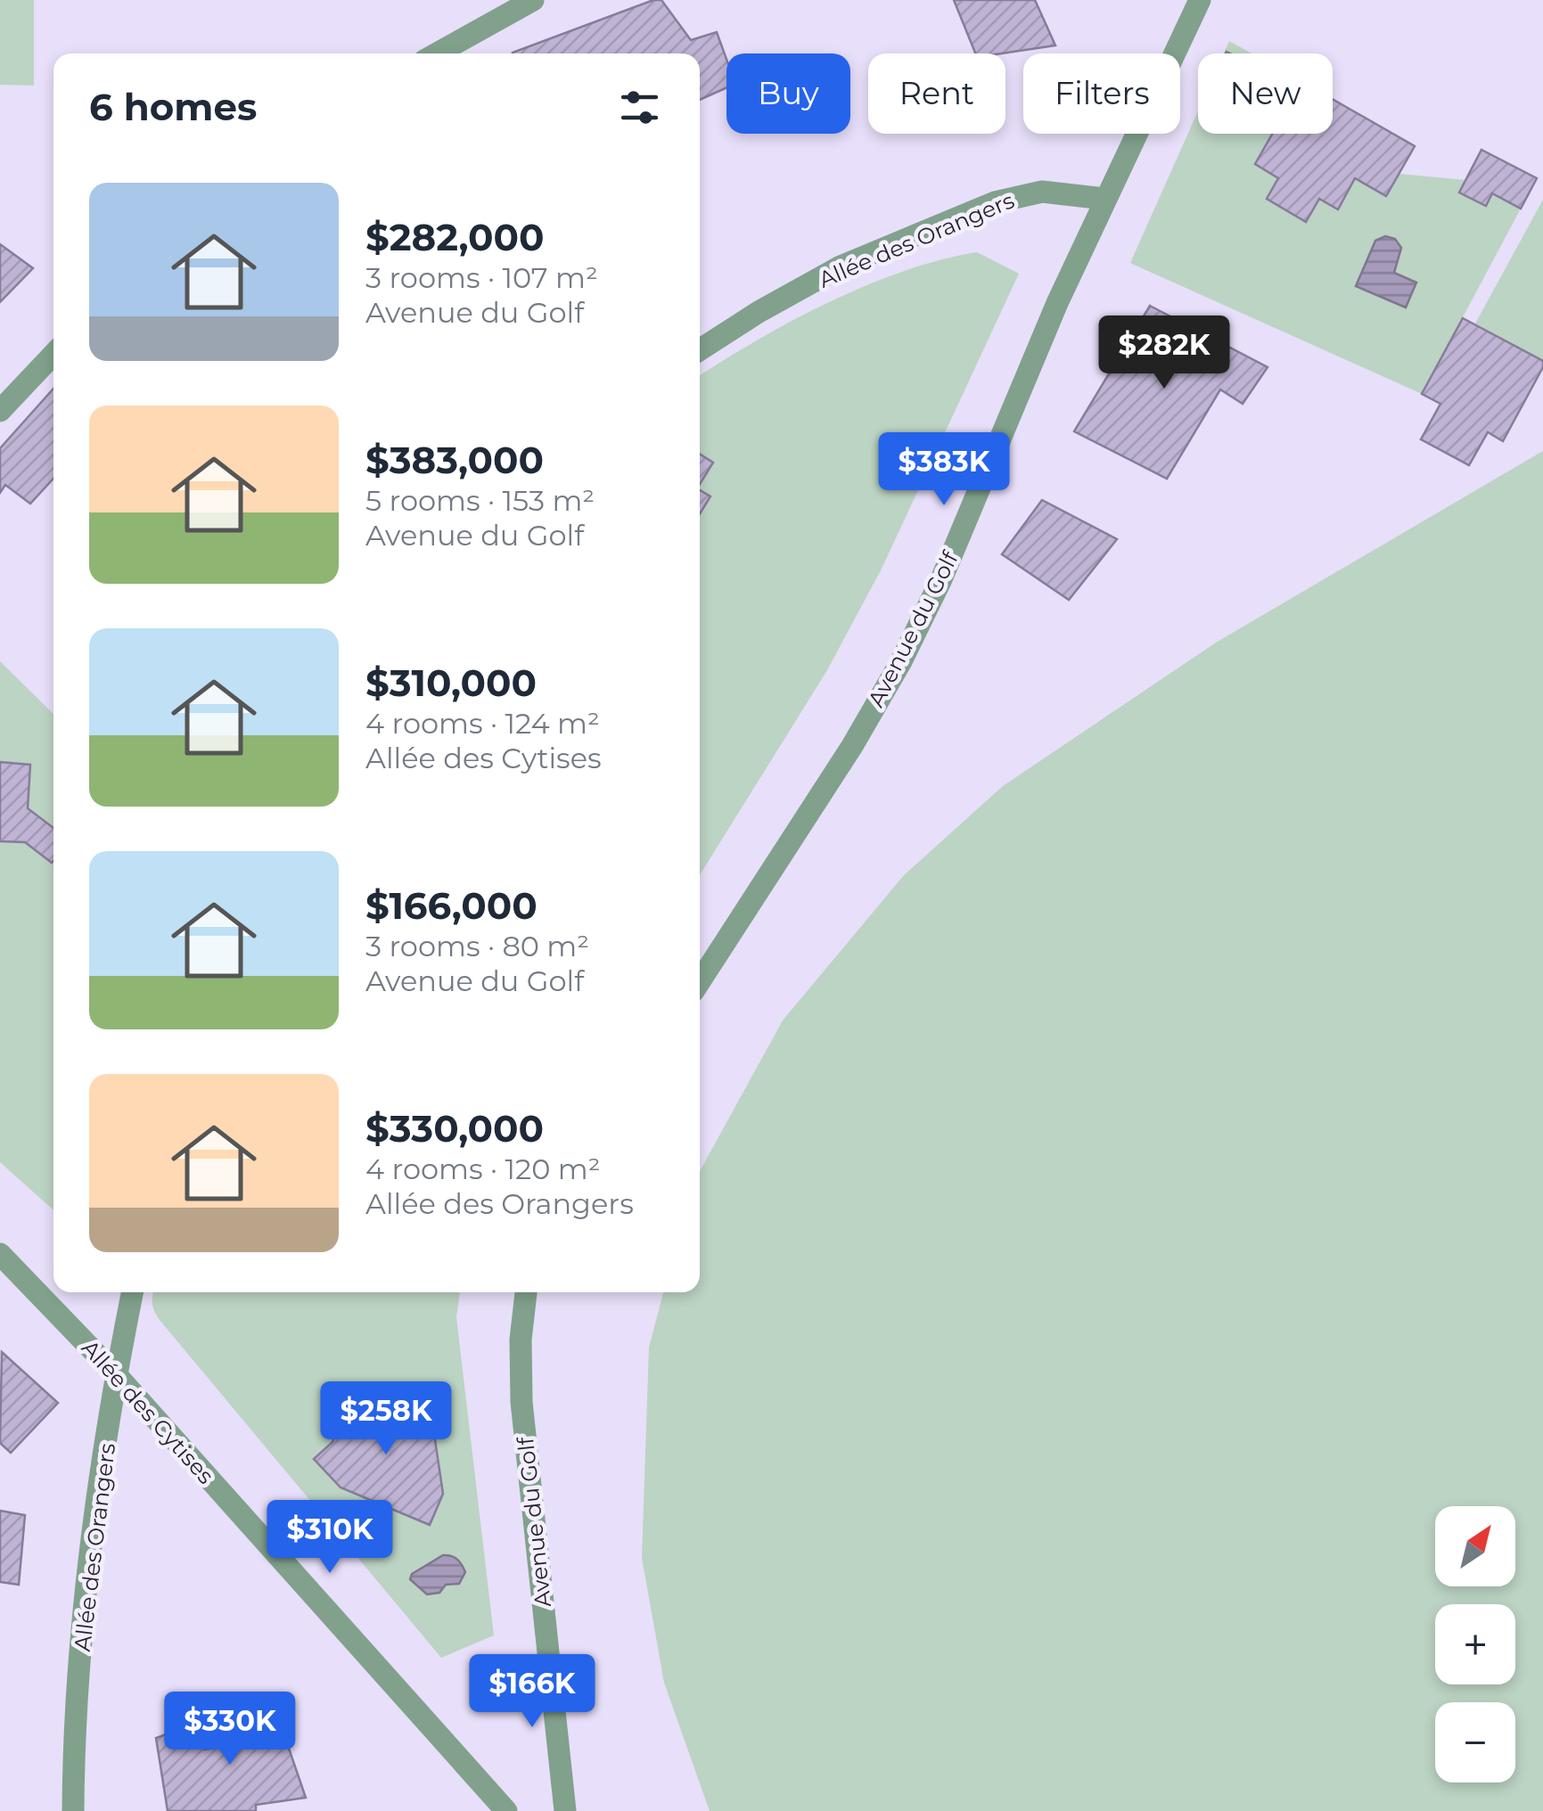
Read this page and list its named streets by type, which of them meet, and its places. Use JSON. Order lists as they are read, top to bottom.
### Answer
{
  "streets": {
    "street": ["Allée des Orangers", "Avenue du Golf", "Allée des Cytises"]
  },
  "crossings": [
    ["Allée des Orangers", "Avenue du Golf"],
    ["Allée des Orangers", "Allée des Cytises"]
  ],
  "north": "top right",
  "page": {
    "chip": [
      "Buy",
      "Rent",
      "Filters",
      "New"
    ],
    "heading": "6 homes",
    "list": [
      {
        "name": "$282,000",
        "note": "3 rooms · 107 m² · Avenue du Golf"
      },
      {
        "name": "$383,000",
        "note": "5 rooms · 153 m² · Avenue du Golf"
      },
      {
        "name": "$310,000",
        "note": "4 rooms · 124 m² · Allée des Cytises"
      },
      {
        "name": "$166,000",
        "note": "3 rooms · 80 m² · Avenue du Golf"
      },
      {
        "name": "$330,000",
        "note": "4 rooms · 120 m² · Allée des Orangers"
      }
    ],
    "price": [
      "$282K",
      "$383K",
      "$258K",
      "$310K",
      "$166K",
      "$330K"
    ],
    "map_buttons": ["+", "−"]
  }
}
